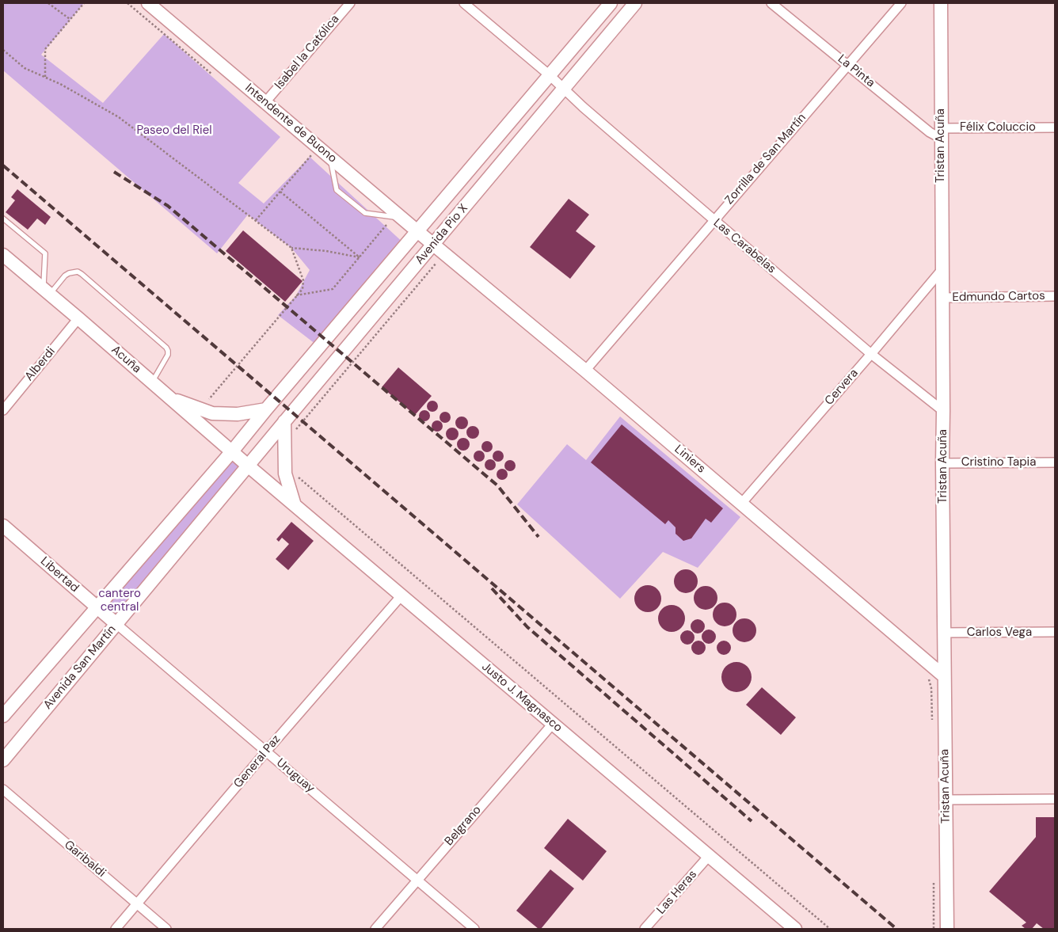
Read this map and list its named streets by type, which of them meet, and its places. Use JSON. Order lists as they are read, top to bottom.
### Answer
{
  "streets": {
    "main road": [
      "Intendente de Buono",
      "Tristan Acuña",
      "Avenida Pio X",
      "Acuña",
      "Liniers",
      "Libertad",
      "Avenida San Martín",
      "Justo J. Magnasco"
    ],
    "street": [
      "Isabel la Católica",
      "La Pinta",
      "Félix Coluccio",
      "Zorrilla de San Martín",
      "Las Carabelas",
      "Edmundo Cartos",
      "Alberdi",
      "Cervera",
      "Cristino Tapia",
      "Carlos Vega",
      "General Paz",
      "Uruguay",
      "Belgrano",
      "Garibaldi",
      "Las Heras"
    ]
  },
  "crossings": [
    ["Isabel la Católica", "Intendente de Buono"],
    ["La Pinta", "Félix Coluccio"],
    ["La Pinta", "Tristan Acuña"],
    ["La Pinta", "Zorrilla de San Martín"],
    ["Intendente de Buono", "Avenida Pio X"],
    ["Intendente de Buono", "Liniers"],
    ["Félix Coluccio", "Tristan Acuña"],
    ["Tristan Acuña", "Las Carabelas"],
    ["Tristan Acuña", "Edmundo Cartos"],
    ["Tristan Acuña", "Cervera"],
    ["Tristan Acuña", "Liniers"],
    ["Tristan Acuña", "Cristino Tapia"],
    ["Tristan Acuña", "Carlos Vega"],
    ["Zorrilla de San Martín", "Las Carabelas"],
    ["Zorrilla de San Martín", "Liniers"],
    ["Avenida Pio X", "Las Carabelas"],
    ["Avenida Pio X", "Acuña"],
    ["Avenida Pio X", "Liniers"],
    ["Avenida Pio X", "Avenida San Martín"],
    ["Avenida Pio X", "Justo J. Magnasco"],
    ["Las Carabelas", "Cervera"],
    ["Acuña", "Alberdi"],
    ["Acuña", "Avenida San Martín"],
    ["Acuña", "Justo J. Magnasco"],
    ["Cervera", "Liniers"],
    ["Libertad", "Avenida San Martín"],
    ["Libertad", "Uruguay"],
    ["Avenida San Martín", "Justo J. Magnasco"],
    ["Avenida San Martín", "Uruguay"],
    ["Justo J. Magnasco", "General Paz"],
    ["Justo J. Magnasco", "Belgrano"],
    ["Justo J. Magnasco", "Las Heras"],
    ["General Paz", "Uruguay"],
    ["General Paz", "Garibaldi"],
    ["Uruguay", "Belgrano"]
  ],
  "parks": ["Paseo del Riel", "cantero central"]
}
